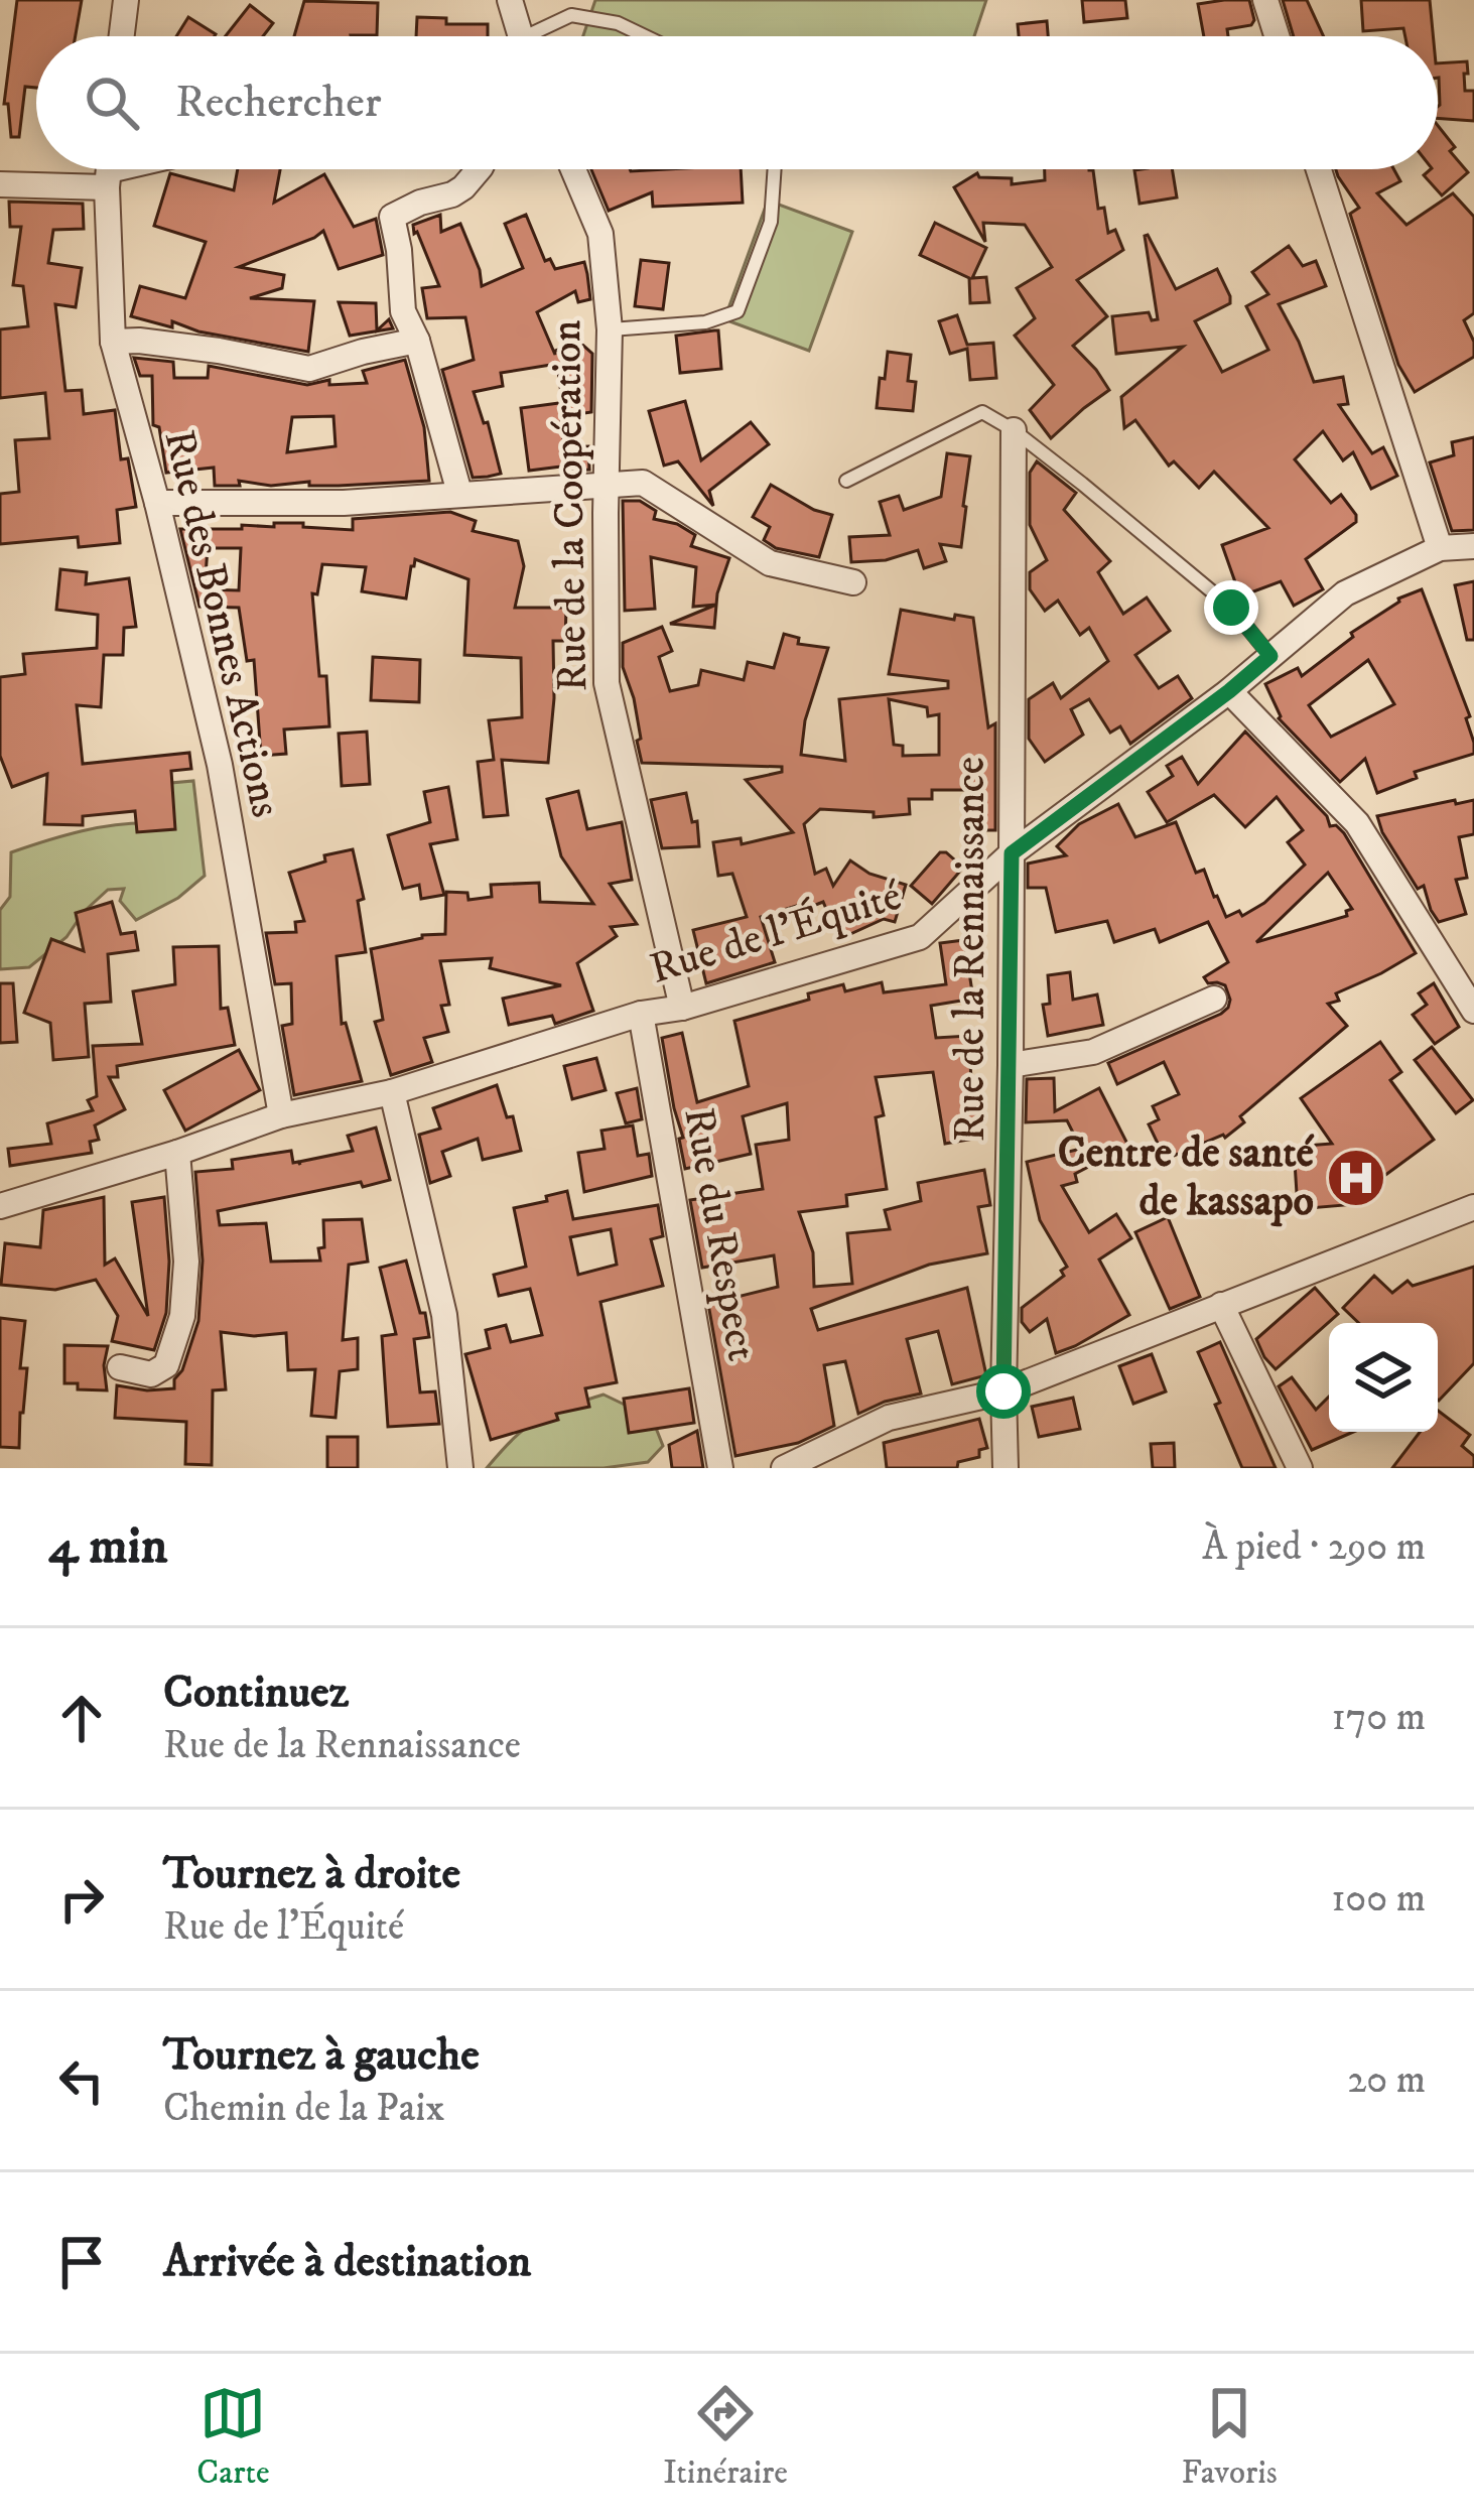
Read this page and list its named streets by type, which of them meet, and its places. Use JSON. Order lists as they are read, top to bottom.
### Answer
{
  "streets": {
    "street": [
      "Rue de la Coopération",
      "Rue des Bonnes Actions",
      "Rue de l'Équité",
      "Rue de la Rennaissance",
      "Rue du Respect"
    ]
  },
  "crossings": [
    ["Rue de la Coopération", "Rue de l'Équité"],
    ["Rue des Bonnes Actions", "Rue de l'Équité"],
    ["Rue de l'Équité", "Rue de la Rennaissance"],
    ["Rue de l'Équité", "Rue du Respect"]
  ],
  "places": {
    "hospital": ["Centre de santé de kassapo"]
  },
  "page": {
    "search": "Rechercher",
    "heading": ["4 min", "À pied · 290 m"],
    "list": [
      ["Continuez", "Rue de la Rennaissance", "170 m"],
      ["Tournez à droite", "Rue de l'Équité", "100 m"],
      ["Tournez à gauche", "Chemin de la Paix", "20 m"],
      "Arrivée à destination"
    ],
    "nav": ["Carte", "Itinéraire", "Favoris"]
  }
}
